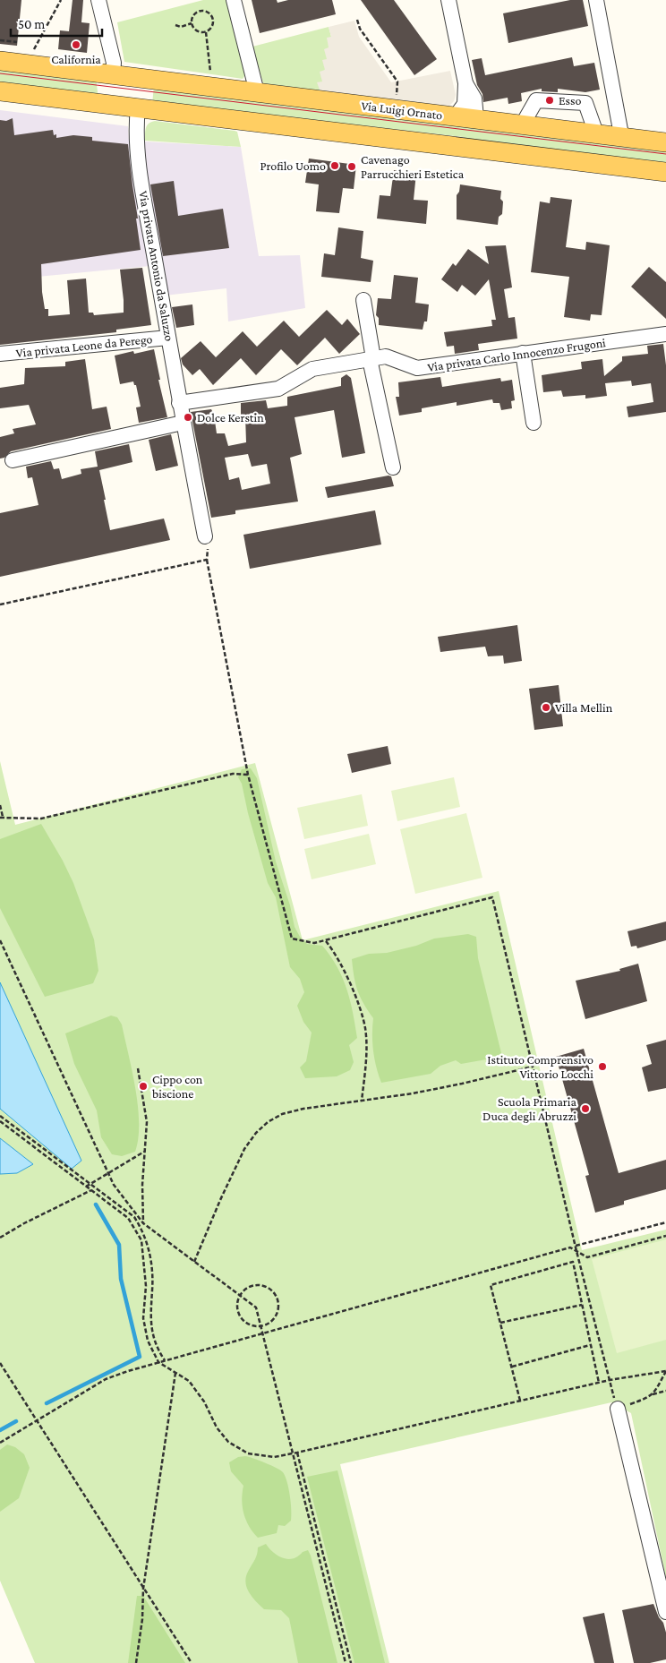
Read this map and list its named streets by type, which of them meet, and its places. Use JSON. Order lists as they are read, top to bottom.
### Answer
{
  "streets": {
    "main road": ["Via Luigi Ornato"],
    "street": ["Via privata Antonio da Saluzzo", "Via privata Leone da Perego", "Via privata Carlo Innocenzo Frugoni"]
  },
  "crossings": [
    ["Via privata Antonio da Saluzzo", "Via privata Leone da Perego"],
    ["Via privata Antonio da Saluzzo", "Via privata Carlo Innocenzo Frugoni"]
  ],
  "places": [
    "California",
    "Esso",
    "Profilo Uomo",
    "Cavenago Parrucchieri Estetica",
    "Dolce Kerstin",
    "Villa Mellin",
    "Istituto Comprensivo Vittorio Locchi",
    "Cippo con biscione",
    "Scuola Primaria Duca degli Abruzzi"
  ],
  "scale_bar": "50 m"
}
